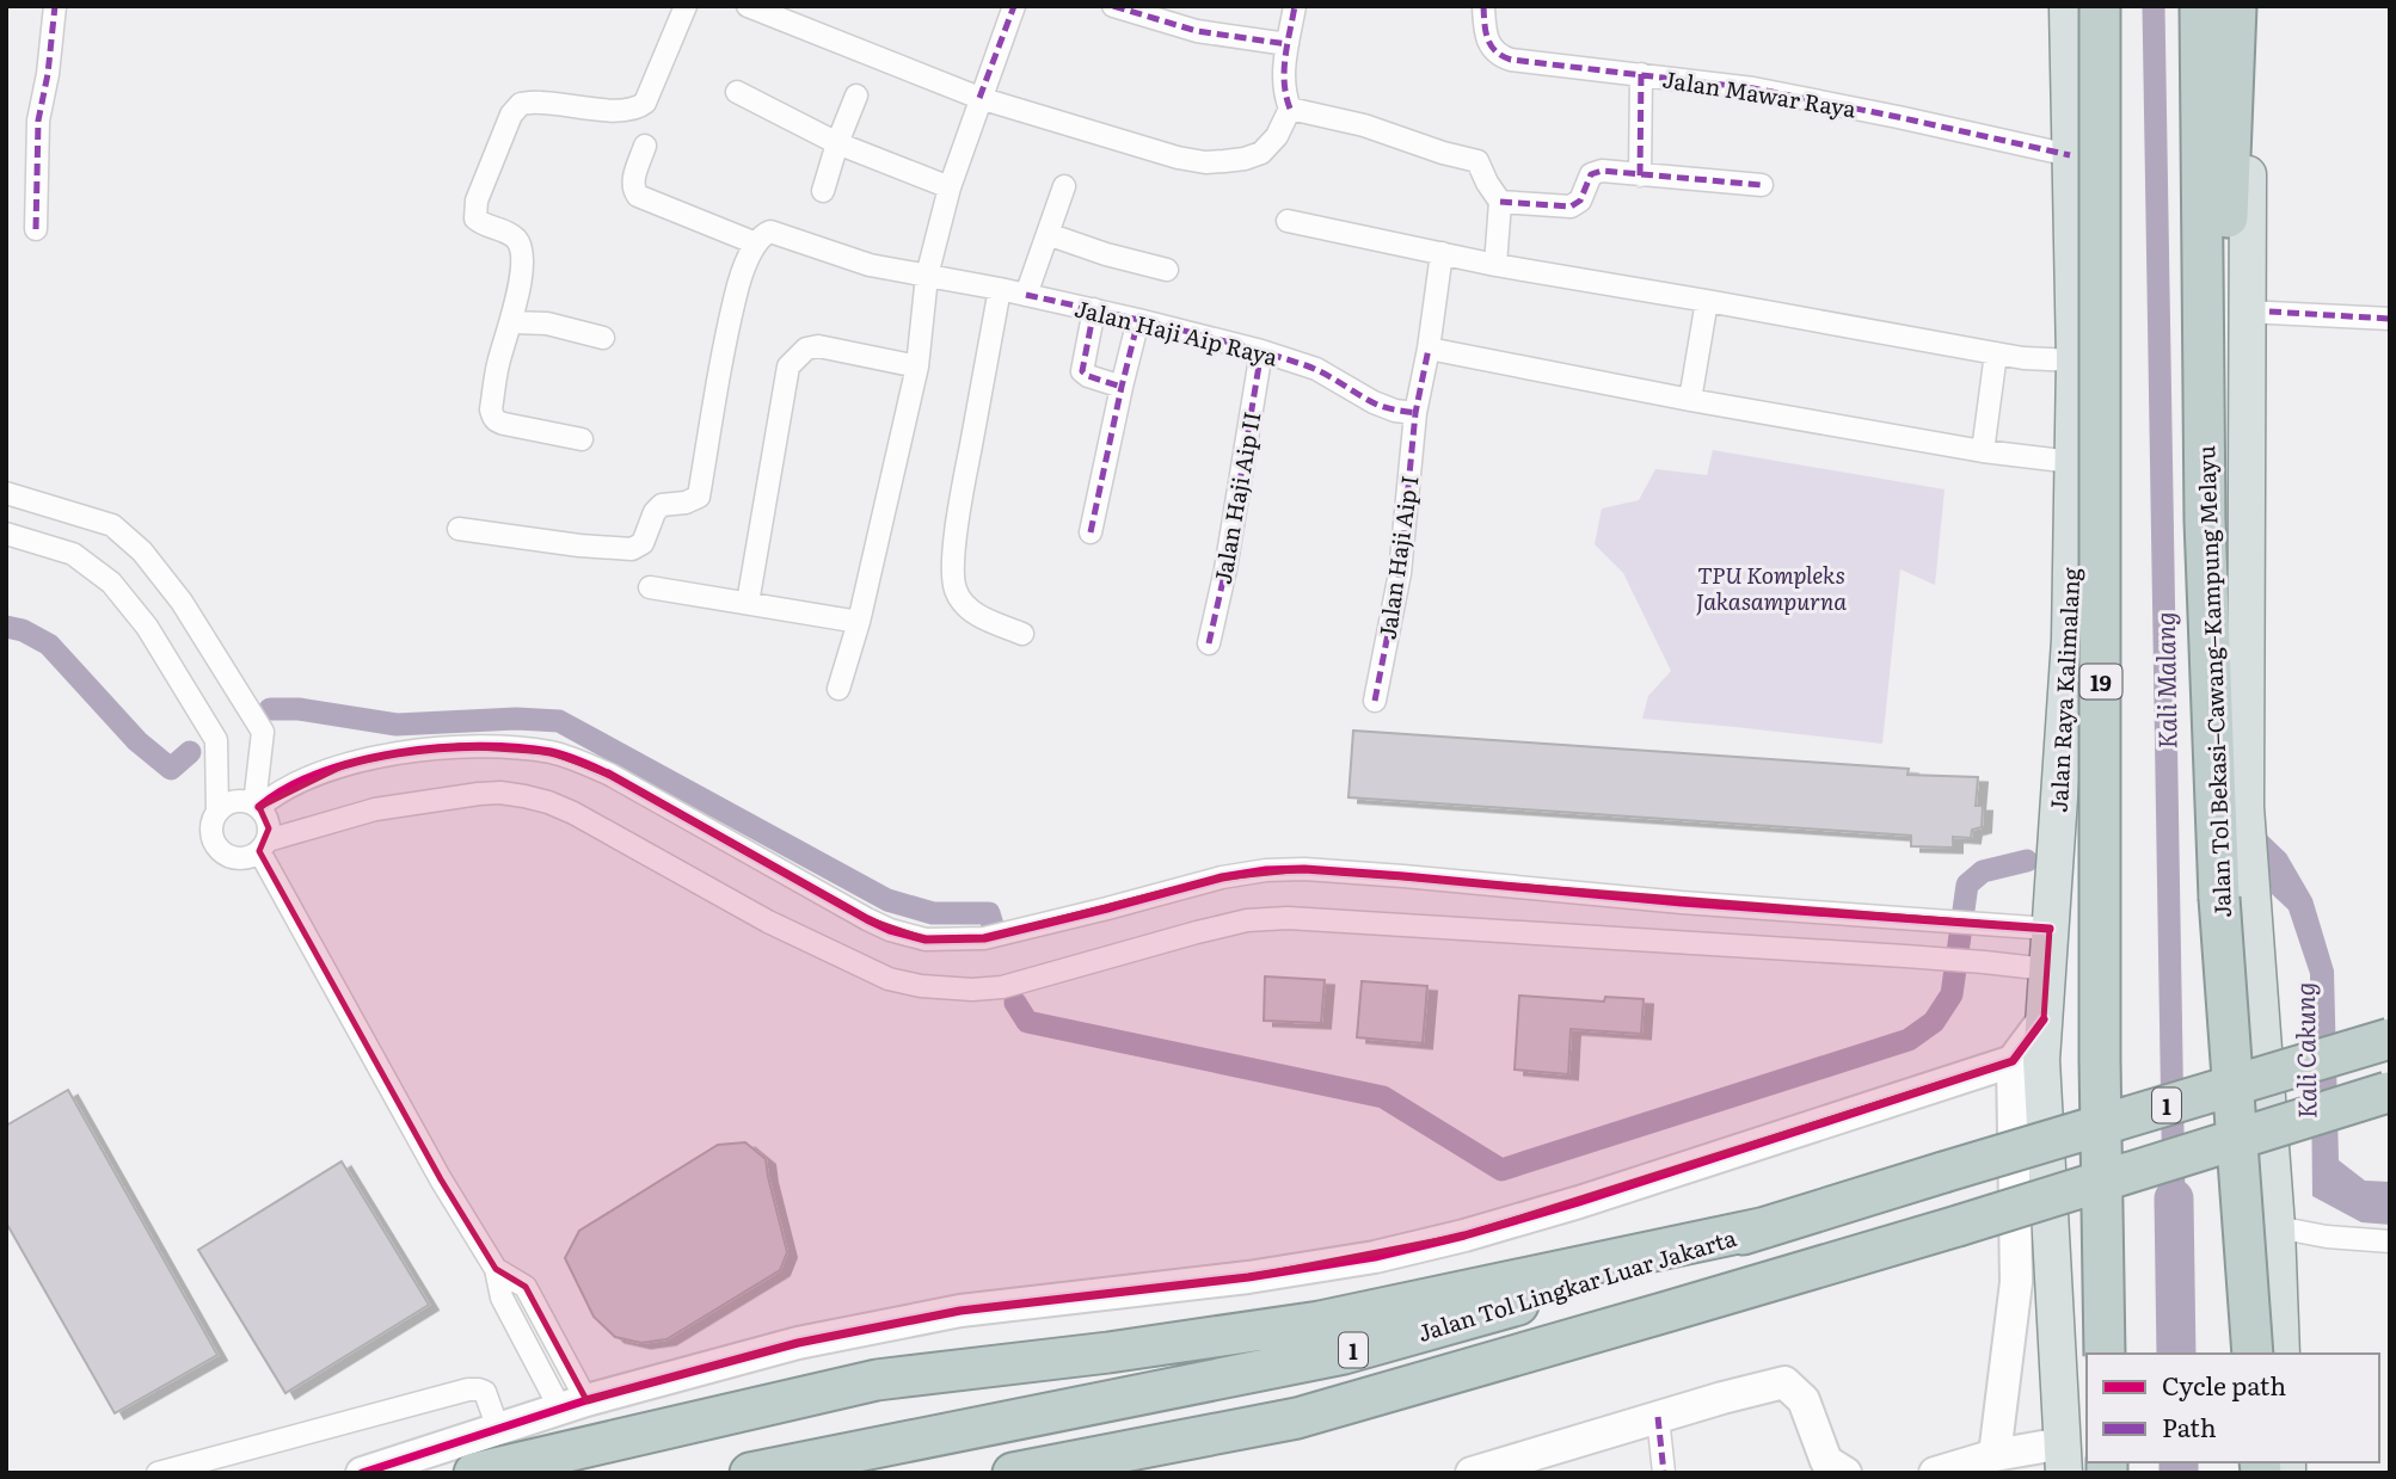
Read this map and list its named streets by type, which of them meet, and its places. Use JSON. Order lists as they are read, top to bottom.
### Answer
{
  "streets": {
    "highway": [
      "19",
      "Jalan Tol Bekasi–Cawang–Kampung Melayu",
      "1",
      "Jalan Tol Lingkar Luar Jakarta"
    ],
    "main road": ["Jalan Raya Kalimalang"],
    "street": [
      "Jalan Mawar Raya",
      "Jalan Haji Aip Raya",
      "Jalan Haji Aip II",
      "Jalan Haji Aip I"
    ]
  },
  "crossings": [
    ["Jalan Mawar Raya", "Jalan Raya Kalimalang"],
    ["Jalan Haji Aip Raya", "Jalan Haji Aip II"],
    ["Jalan Haji Aip Raya", "Jalan Haji Aip I"]
  ],
  "water": ["Kali Malang", "Kali Cakung"],
  "parks": ["TPU Kompleks Jakasampurna"],
  "legend": ["Cycle path", "Path"]
}
